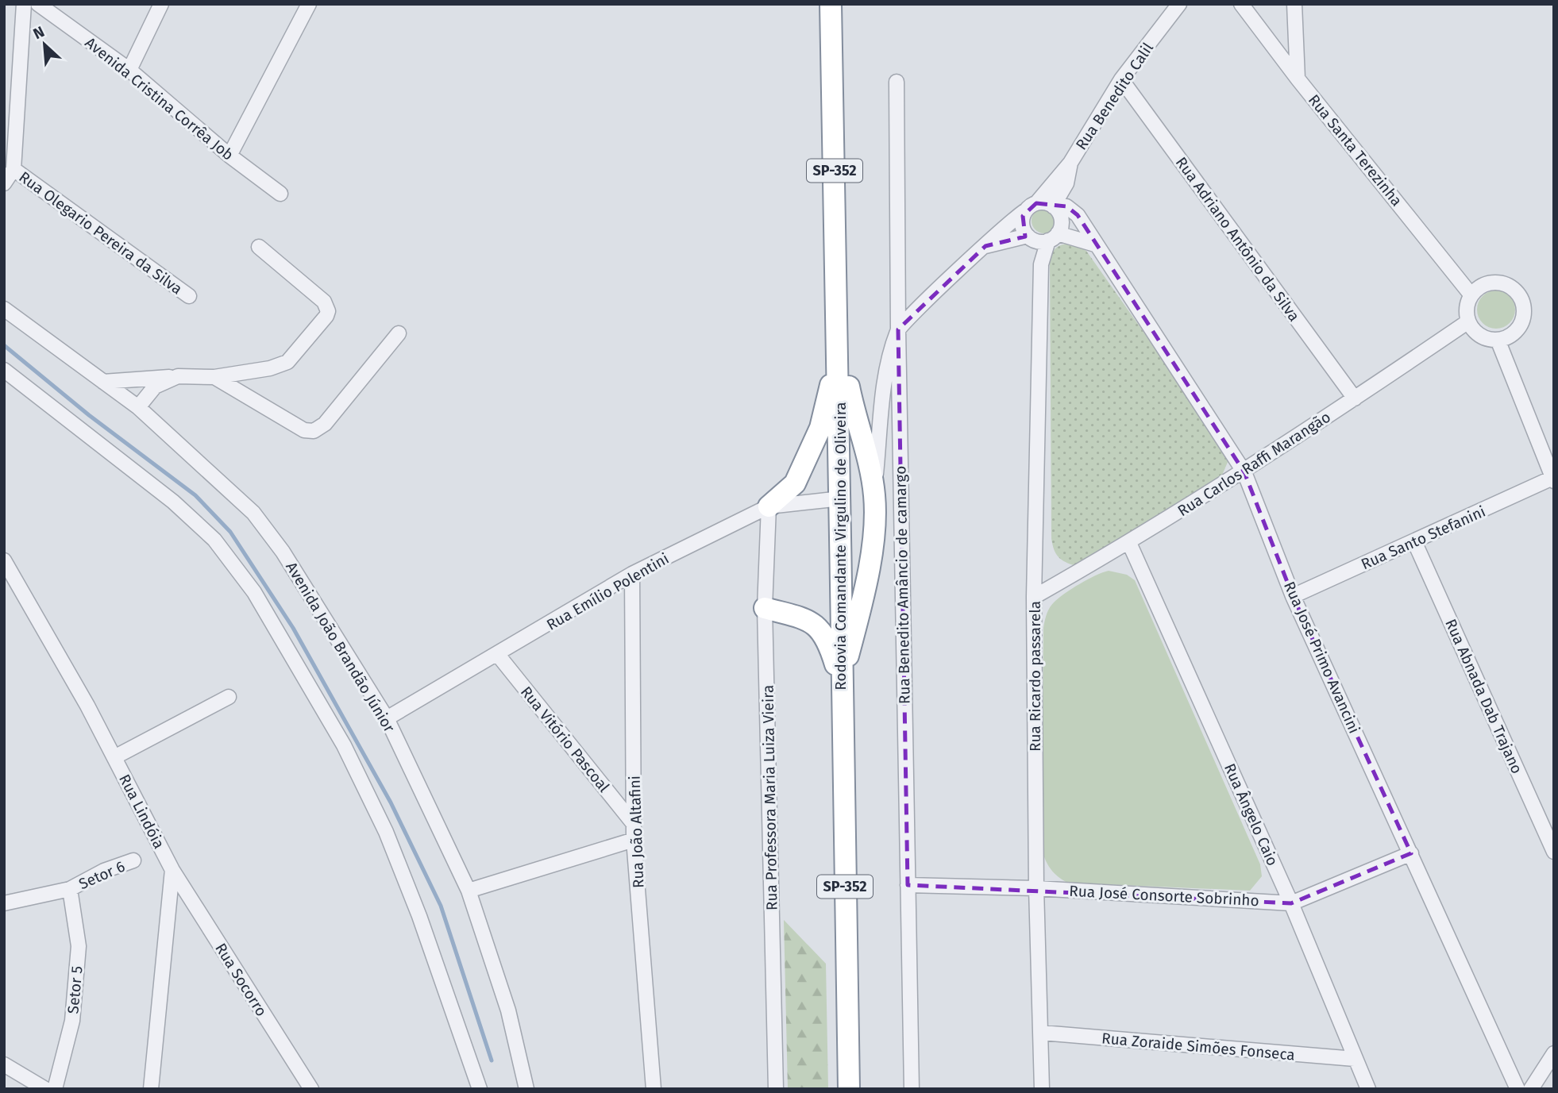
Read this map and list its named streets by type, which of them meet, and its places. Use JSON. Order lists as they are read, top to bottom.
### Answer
{
  "streets": {
    "highway": ["SP-352", "Rodovia Comandante Virgulino de Oliveira"],
    "street": [
      "Rua Benedito Calil",
      "Avenida Cristina Corrêa Job",
      "Rua Santa Terezinha",
      "Rua Olegario Pereira da Silva",
      "Rua Adriano Antônio da Silva",
      "Rua Carlos Raffi Marangão",
      "Rua Santo Stefanini",
      "Rua Benedito Amâncio de camargo",
      "Rua Emílio Polentini",
      "Avenida João Brandão Júnior",
      "Rua José Primo Avancini",
      "Rua Ricardo passarela",
      "Rua Abnada Dab Trajano",
      "Rua Vitório Pascoal",
      "Rua Professora Maria Luiza Vieira",
      "Rua Lindóia",
      "Rua Ângelo Caio",
      "Rua João Altafini",
      "Setor 6",
      "Rua José Consorte Sobrinho",
      "Rua Socorro",
      "Setor 5",
      "Rua Zoraide Simões Fonseca"
    ]
  },
  "crossings": [
    ["Rua Benedito Calil", "Rua Adriano Antônio da Silva"],
    ["Rua Benedito Calil", "Rua Benedito Amâncio de camargo"],
    ["Rua Benedito Calil", "Rua José Primo Avancini"],
    ["Rua Benedito Calil", "Rua Ricardo passarela"],
    ["Rua Santa Terezinha", "Rua Carlos Raffi Marangão"],
    ["Rua Adriano Antônio da Silva", "Rua Carlos Raffi Marangão"],
    ["Rua Carlos Raffi Marangão", "Rua José Primo Avancini"],
    ["Rua Carlos Raffi Marangão", "Rua Ricardo passarela"],
    ["Rua Carlos Raffi Marangão", "Rua Ângelo Caio"],
    ["Rua Santo Stefanini", "Rua José Primo Avancini"],
    ["Rua Santo Stefanini", "Rua Abnada Dab Trajano"],
    ["Rodovia Comandante Virgulino de Oliveira", "Rua Emílio Polentini"],
    ["Rua Benedito Amâncio de camargo", "Rua José Consorte Sobrinho"],
    ["Rua Emílio Polentini", "Avenida João Brandão Júnior"],
    ["Rua Emílio Polentini", "Rua Vitório Pascoal"],
    ["Rua Emílio Polentini", "Rua Professora Maria Luiza Vieira"],
    ["Rua Emílio Polentini", "Rua João Altafini"],
    ["Rua José Primo Avancini", "Rua Ricardo passarela"],
    ["Rua José Primo Avancini", "Rua José Consorte Sobrinho"],
    ["Rua Ricardo passarela", "Rua José Consorte Sobrinho"],
    ["Rua Ricardo passarela", "Rua Zoraide Simões Fonseca"],
    ["Rua Vitório Pascoal", "Rua João Altafini"],
    ["Rua Lindóia", "Rua Socorro"],
    ["Rua Ângelo Caio", "Rua José Consorte Sobrinho"],
    ["Rua Ângelo Caio", "Rua Zoraide Simões Fonseca"],
    ["Setor 6", "Setor 5"]
  ],
  "north": "top left"
}
